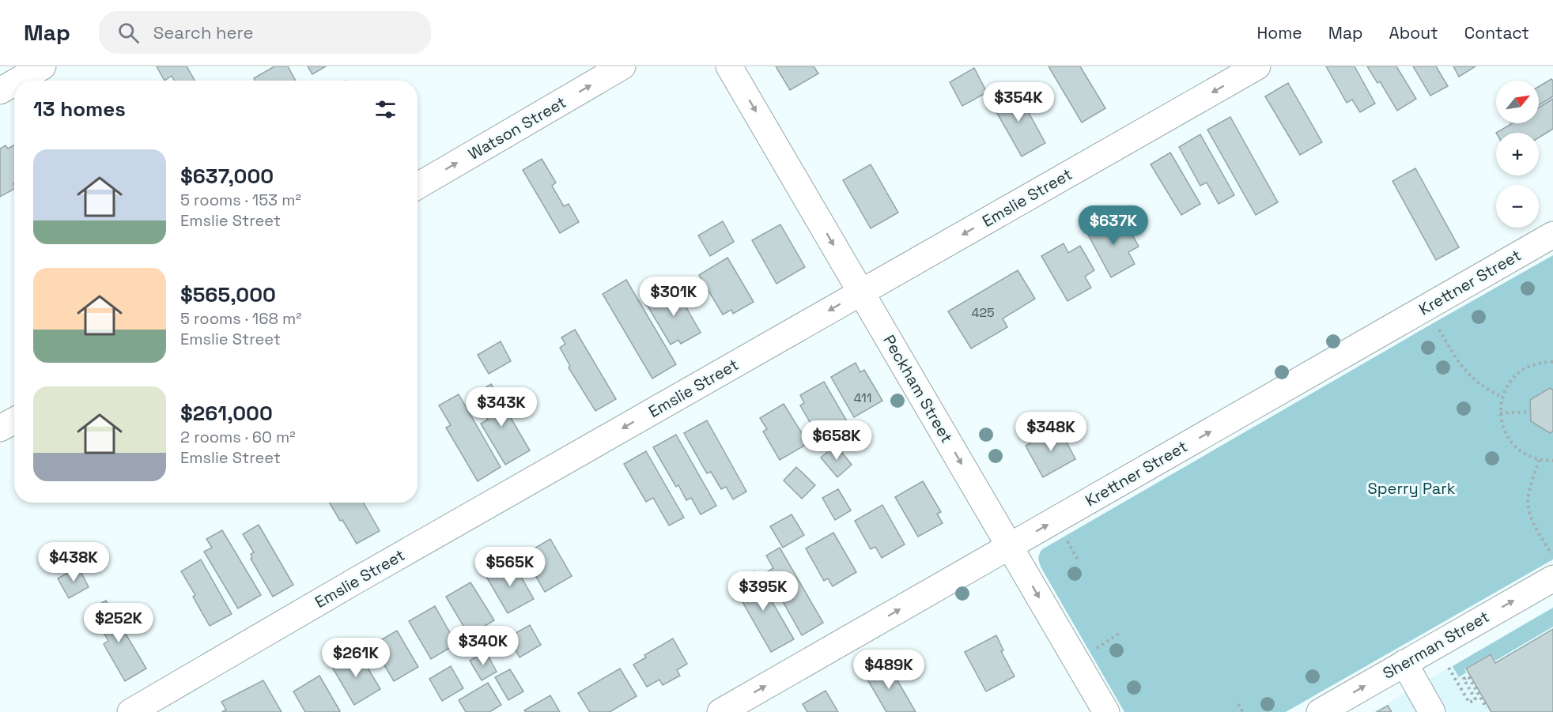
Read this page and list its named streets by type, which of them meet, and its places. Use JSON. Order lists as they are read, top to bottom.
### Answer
{
  "streets": {
    "street": [
      "Watson Street",
      "Emslie Street",
      "Krettner Street",
      "Peckham Street",
      "Sherman Street"
    ]
  },
  "crossings": [
    ["Emslie Street", "Peckham Street"],
    ["Krettner Street", "Peckham Street"]
  ],
  "one_way": [
    "Watson Street",
    "Emslie Street",
    "Krettner Street",
    "Peckham Street",
    "Sherman Street"
  ],
  "parks": ["Sperry Park"],
  "house_numbers": ["425", "411"],
  "north": "top right",
  "page": {
    "header": "Map",
    "search": "Search here",
    "nav": [
      "Home",
      "Map",
      "About",
      "Contact"
    ],
    "map_buttons": ["+", "−"],
    "heading": "13 homes",
    "price": [
      "$354K",
      "$637K",
      "$301K",
      "$343K",
      "$348K",
      "$658K",
      "$438K",
      "$565K",
      "$395K",
      "$252K",
      "$340K",
      "$261K",
      "$489K"
    ],
    "list": [
      {
        "name": "$637,000",
        "note": "5 rooms · 153 m² · Emslie Street"
      },
      {
        "name": "$565,000",
        "note": "5 rooms · 168 m² · Emslie Street"
      },
      {
        "name": "$261,000",
        "note": "2 rooms · 60 m² · Emslie Street"
      }
    ]
  }
}
